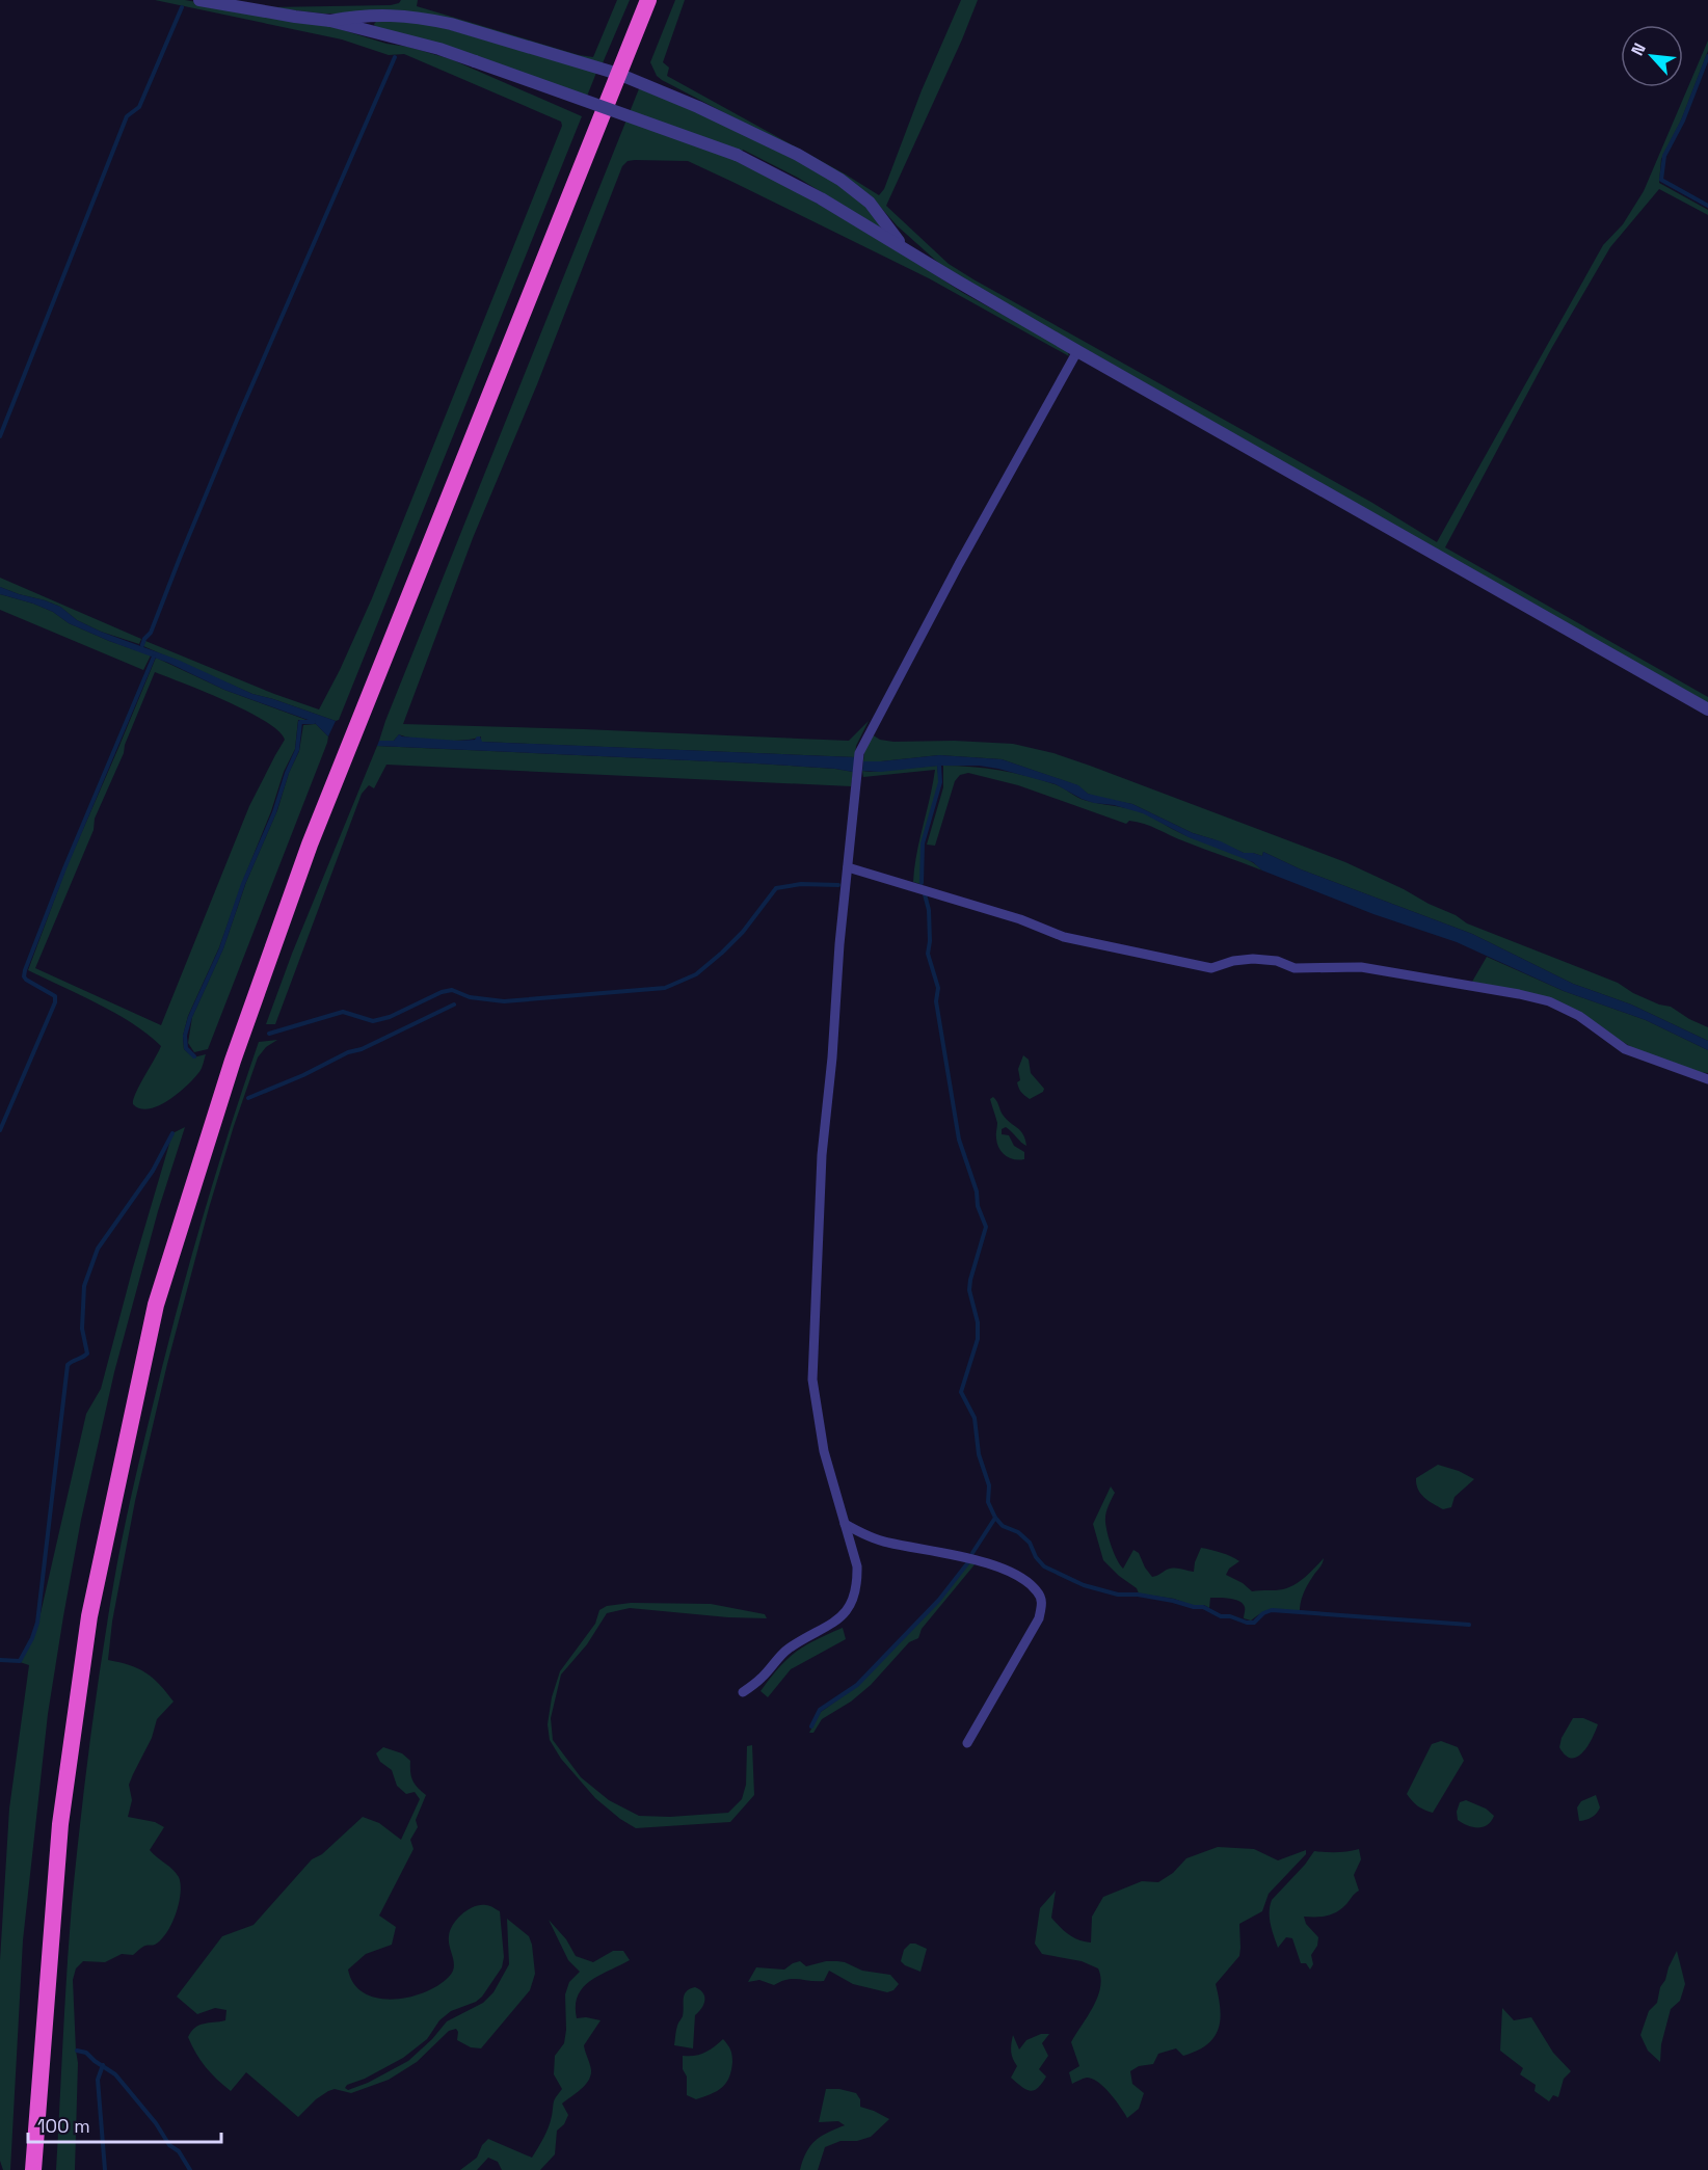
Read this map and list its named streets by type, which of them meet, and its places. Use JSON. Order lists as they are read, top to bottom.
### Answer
{
  "scale_bar": "100 m",
  "north": "top left"
}
